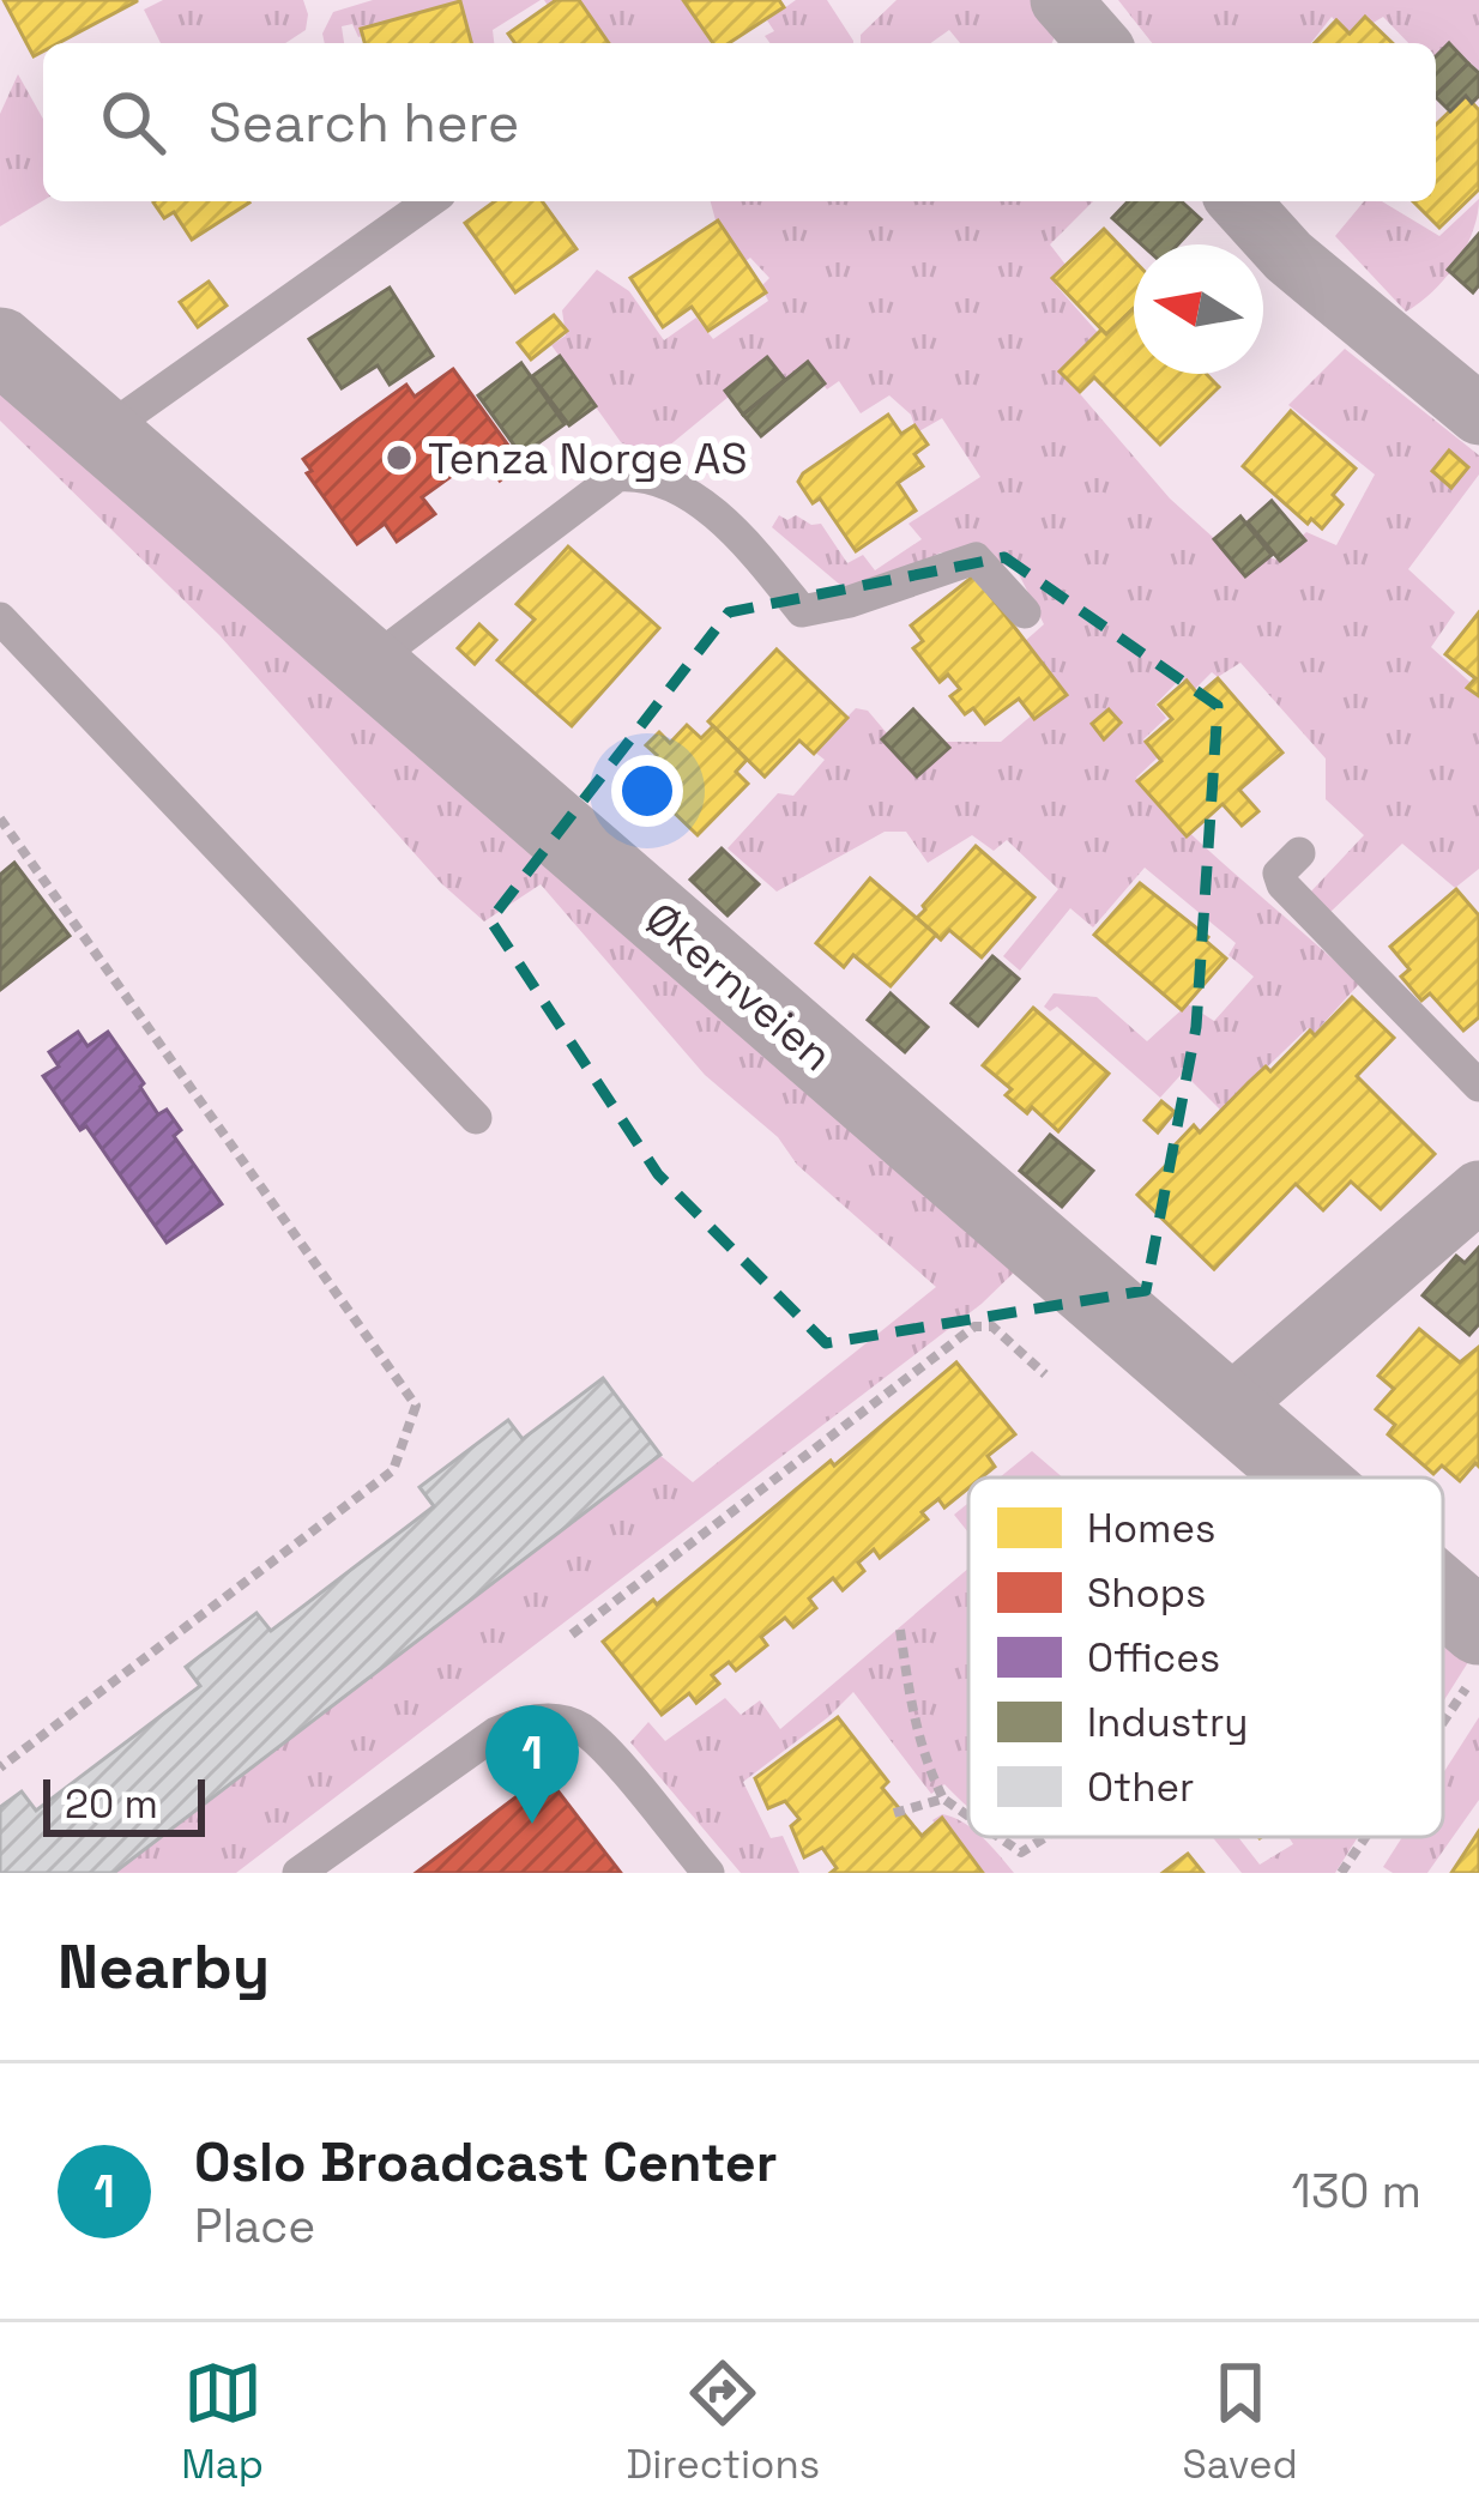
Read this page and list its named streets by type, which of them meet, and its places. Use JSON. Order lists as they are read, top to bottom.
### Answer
{
  "streets": {
    "street": ["Økernveien"]
  },
  "places": ["Tenza Norge AS"],
  "legend": [
    "Homes",
    "Shops",
    "Offices",
    "Industry",
    "Other"
  ],
  "scale_bar": "20 m",
  "north": "left",
  "page": {
    "search": "Search here",
    "pins": "1",
    "scale": "20 m",
    "heading": "Nearby",
    "list": [
      {
        "mark": "1",
        "name": "Oslo Broadcast Center",
        "note": "Place",
        "value": "130 m"
      }
    ],
    "nav": ["Map", "Directions", "Saved"]
  }
}
